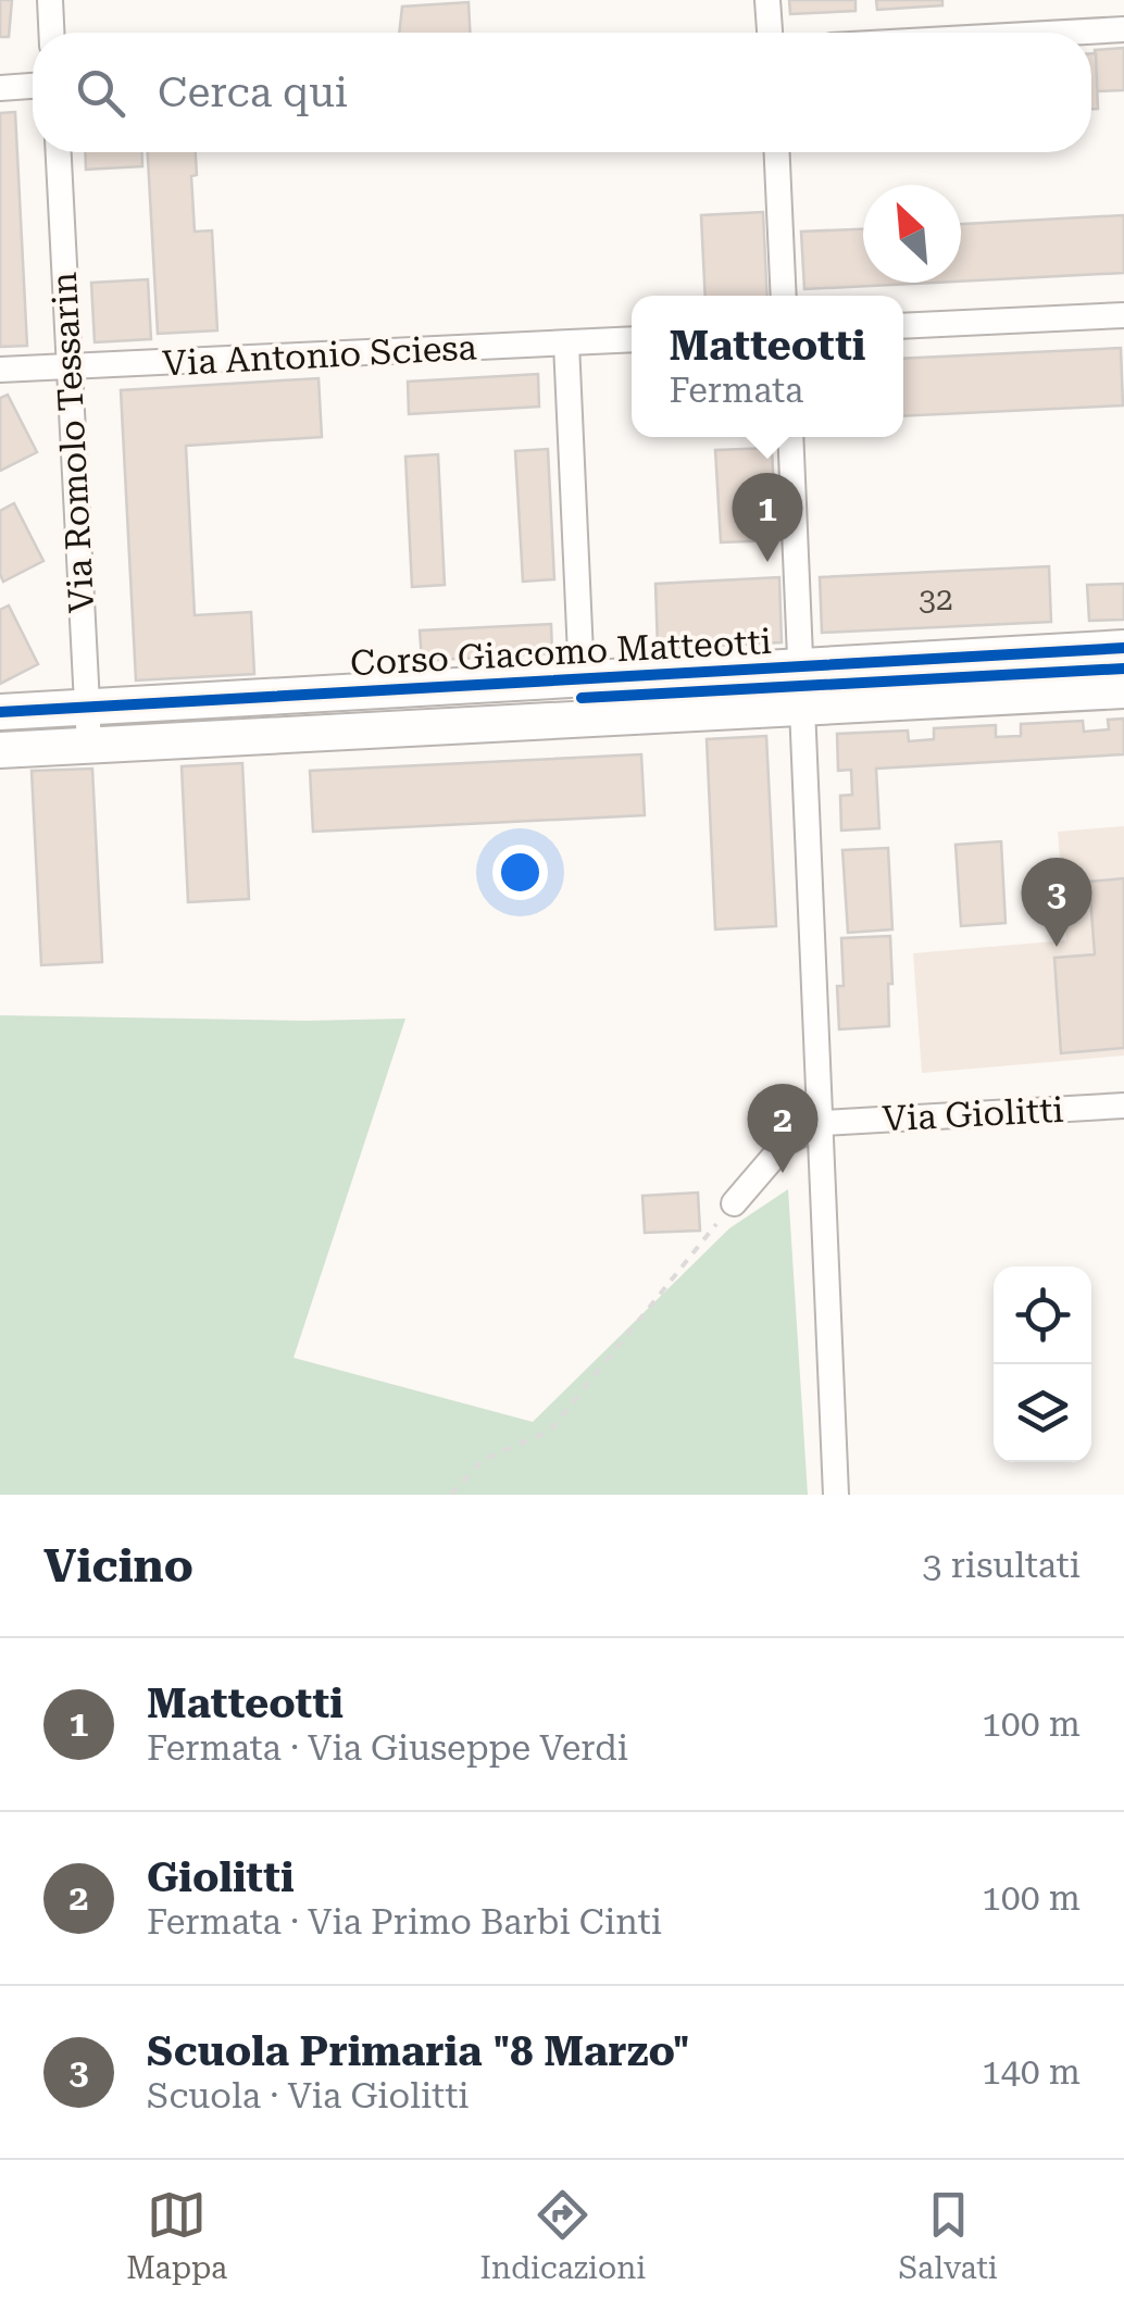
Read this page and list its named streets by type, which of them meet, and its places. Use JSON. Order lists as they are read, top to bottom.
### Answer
{
  "streets": {
    "street": [
      "Via Antonio Sciesa",
      "Via Romolo Tessarin",
      "Corso Giacomo Matteotti",
      "Via Giolitti"
    ]
  },
  "crossings": [
    ["Via Antonio Sciesa", "Via Romolo Tessarin"],
    ["Via Romolo Tessarin", "Corso Giacomo Matteotti"]
  ],
  "house_numbers": ["32"],
  "north": "top left",
  "page": {
    "search": "Cerca qui",
    "popup": ["Matteotti", "Fermata"],
    "pins": ["1", "3", "2"],
    "heading": ["Vicino", "3 risultati"],
    "list": [
      {
        "mark": "1",
        "name": "Matteotti",
        "note": "Fermata · Via Giuseppe Verdi",
        "value": "100 m"
      },
      {
        "mark": "2",
        "name": "Giolitti",
        "note": "Fermata · Via Primo Barbi Cinti",
        "value": "100 m"
      },
      {
        "mark": "3",
        "name": "Scuola Primaria \"8 Marzo\"",
        "note": "Scuola · Via Giolitti",
        "value": "140 m"
      }
    ],
    "nav": ["Mappa", "Indicazioni", "Salvati"]
  }
}
